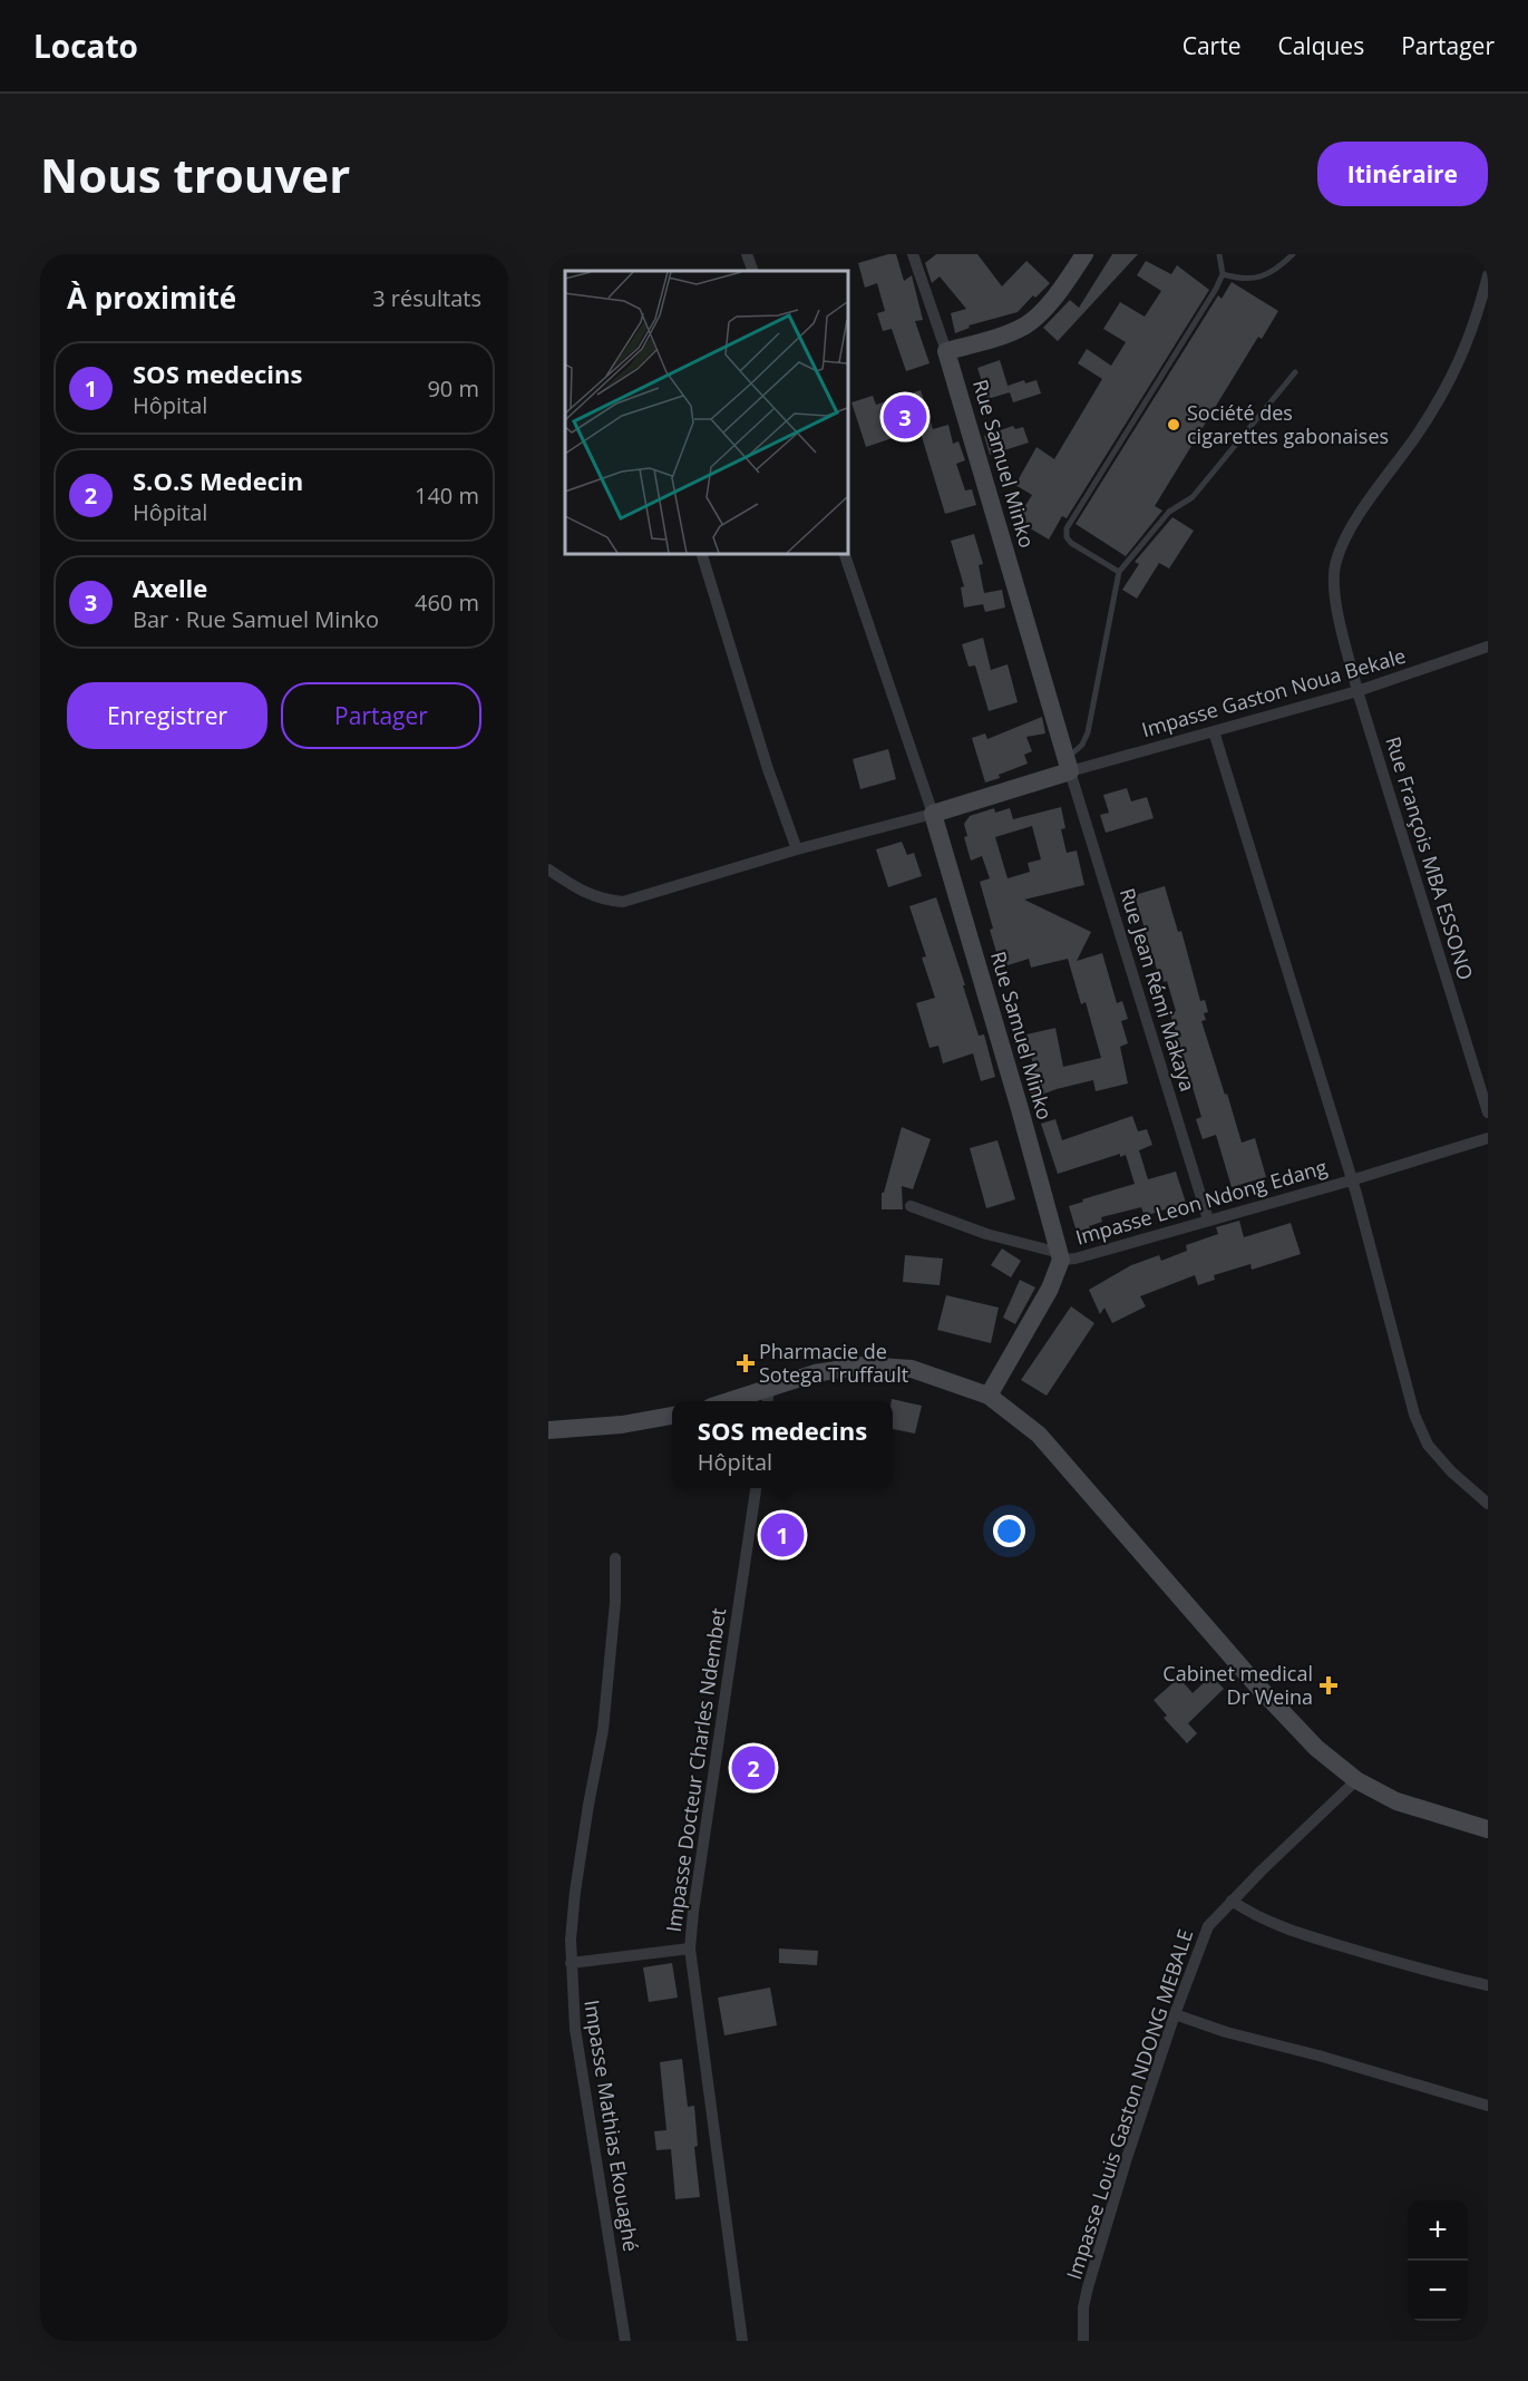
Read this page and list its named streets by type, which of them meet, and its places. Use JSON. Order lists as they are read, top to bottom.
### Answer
{
  "streets": {
    "street": [
      "Rue Samuel Minko",
      "Impasse Gaston Noua Bekale",
      "Rue François MBA ESSONO",
      "Rue Jean Rémi Makaya",
      "Impasse Leon Ndong Edang",
      "Impasse Docteur Charles Ndembet",
      "Impasse Louis Gaston NDONG MEBALE",
      "Impasse Mathias Ekouaghé"
    ]
  },
  "crossings": [
    ["Rue Samuel Minko", "Impasse Gaston Noua Bekale"],
    ["Rue Samuel Minko", "Rue Jean Rémi Makaya"],
    ["Rue Samuel Minko", "Impasse Leon Ndong Edang"],
    ["Impasse Gaston Noua Bekale", "Rue François MBA ESSONO"],
    ["Impasse Gaston Noua Bekale", "Rue Jean Rémi Makaya"],
    ["Rue Jean Rémi Makaya", "Impasse Leon Ndong Edang"]
  ],
  "places": {
    "other": ["Société des cigarettes gabonaises"],
    "health": ["Pharmacie de Sotega Truffault", "Cabinet medical Dr Weina"]
  },
  "page": {
    "header": "Locato",
    "nav": ["Carte", "Calques", "Partager"],
    "buttons": [
      "Itinéraire",
      ["Enregistrer", "Partager"]
    ],
    "title": "Nous trouver",
    "heading": ["À proximité", "3 résultats"],
    "list": [
      {
        "mark": "1",
        "name": "SOS medecins",
        "note": "Hôpital",
        "value": "90 m"
      },
      {
        "mark": "2",
        "name": "S.O.S Medecin",
        "note": "Hôpital",
        "value": "140 m"
      },
      {
        "mark": "3",
        "name": "Axelle",
        "note": "Bar · Rue Samuel Minko",
        "value": "460 m"
      }
    ],
    "pins": ["3", "1", "2"],
    "popup": ["SOS medecins", "Hôpital"],
    "map_buttons": ["+", "−"]
  }
}
